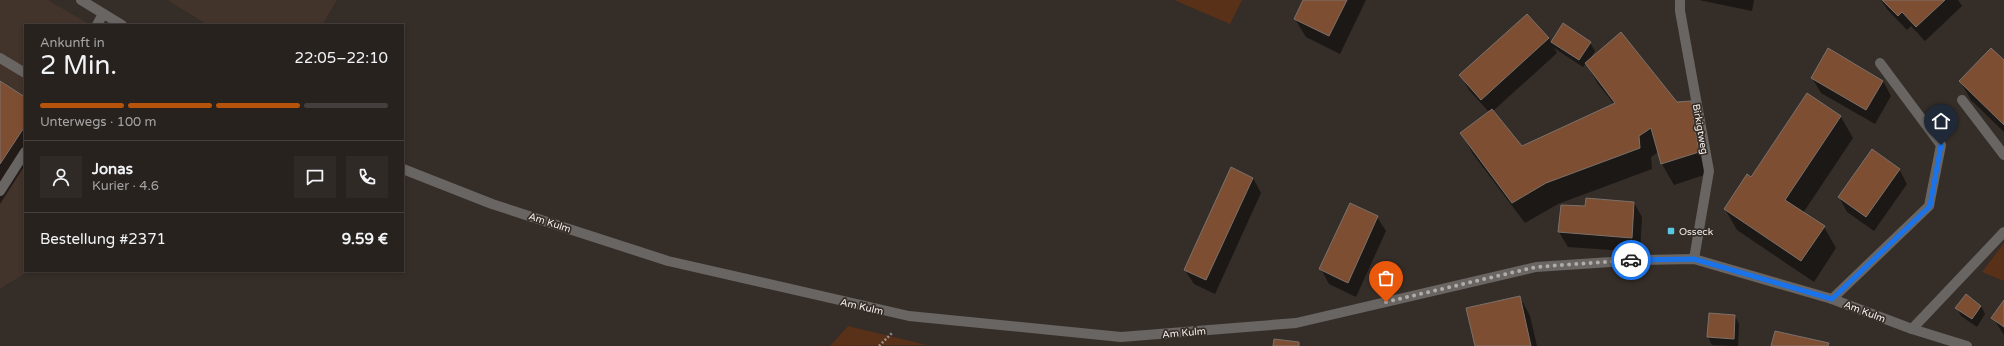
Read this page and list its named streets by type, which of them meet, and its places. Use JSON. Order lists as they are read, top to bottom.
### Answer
{
  "streets": {
    "street": ["Birkigtweg", "Am Kulm"]
  },
  "crossings": [
    ["Birkigtweg", "Am Kulm"]
  ],
  "places": {
    "transit": ["Osseck"]
  },
  "page": {
    "heading": ["2 Min.", "Ankunft in", "22:05–22:10"],
    "panel": [
      "Jonas",
      "Kurier · 4.6",
      "Bestellung #2371",
      "9.59 €"
    ],
    "bar": "Unterwegs · 100 m"
  }
}
